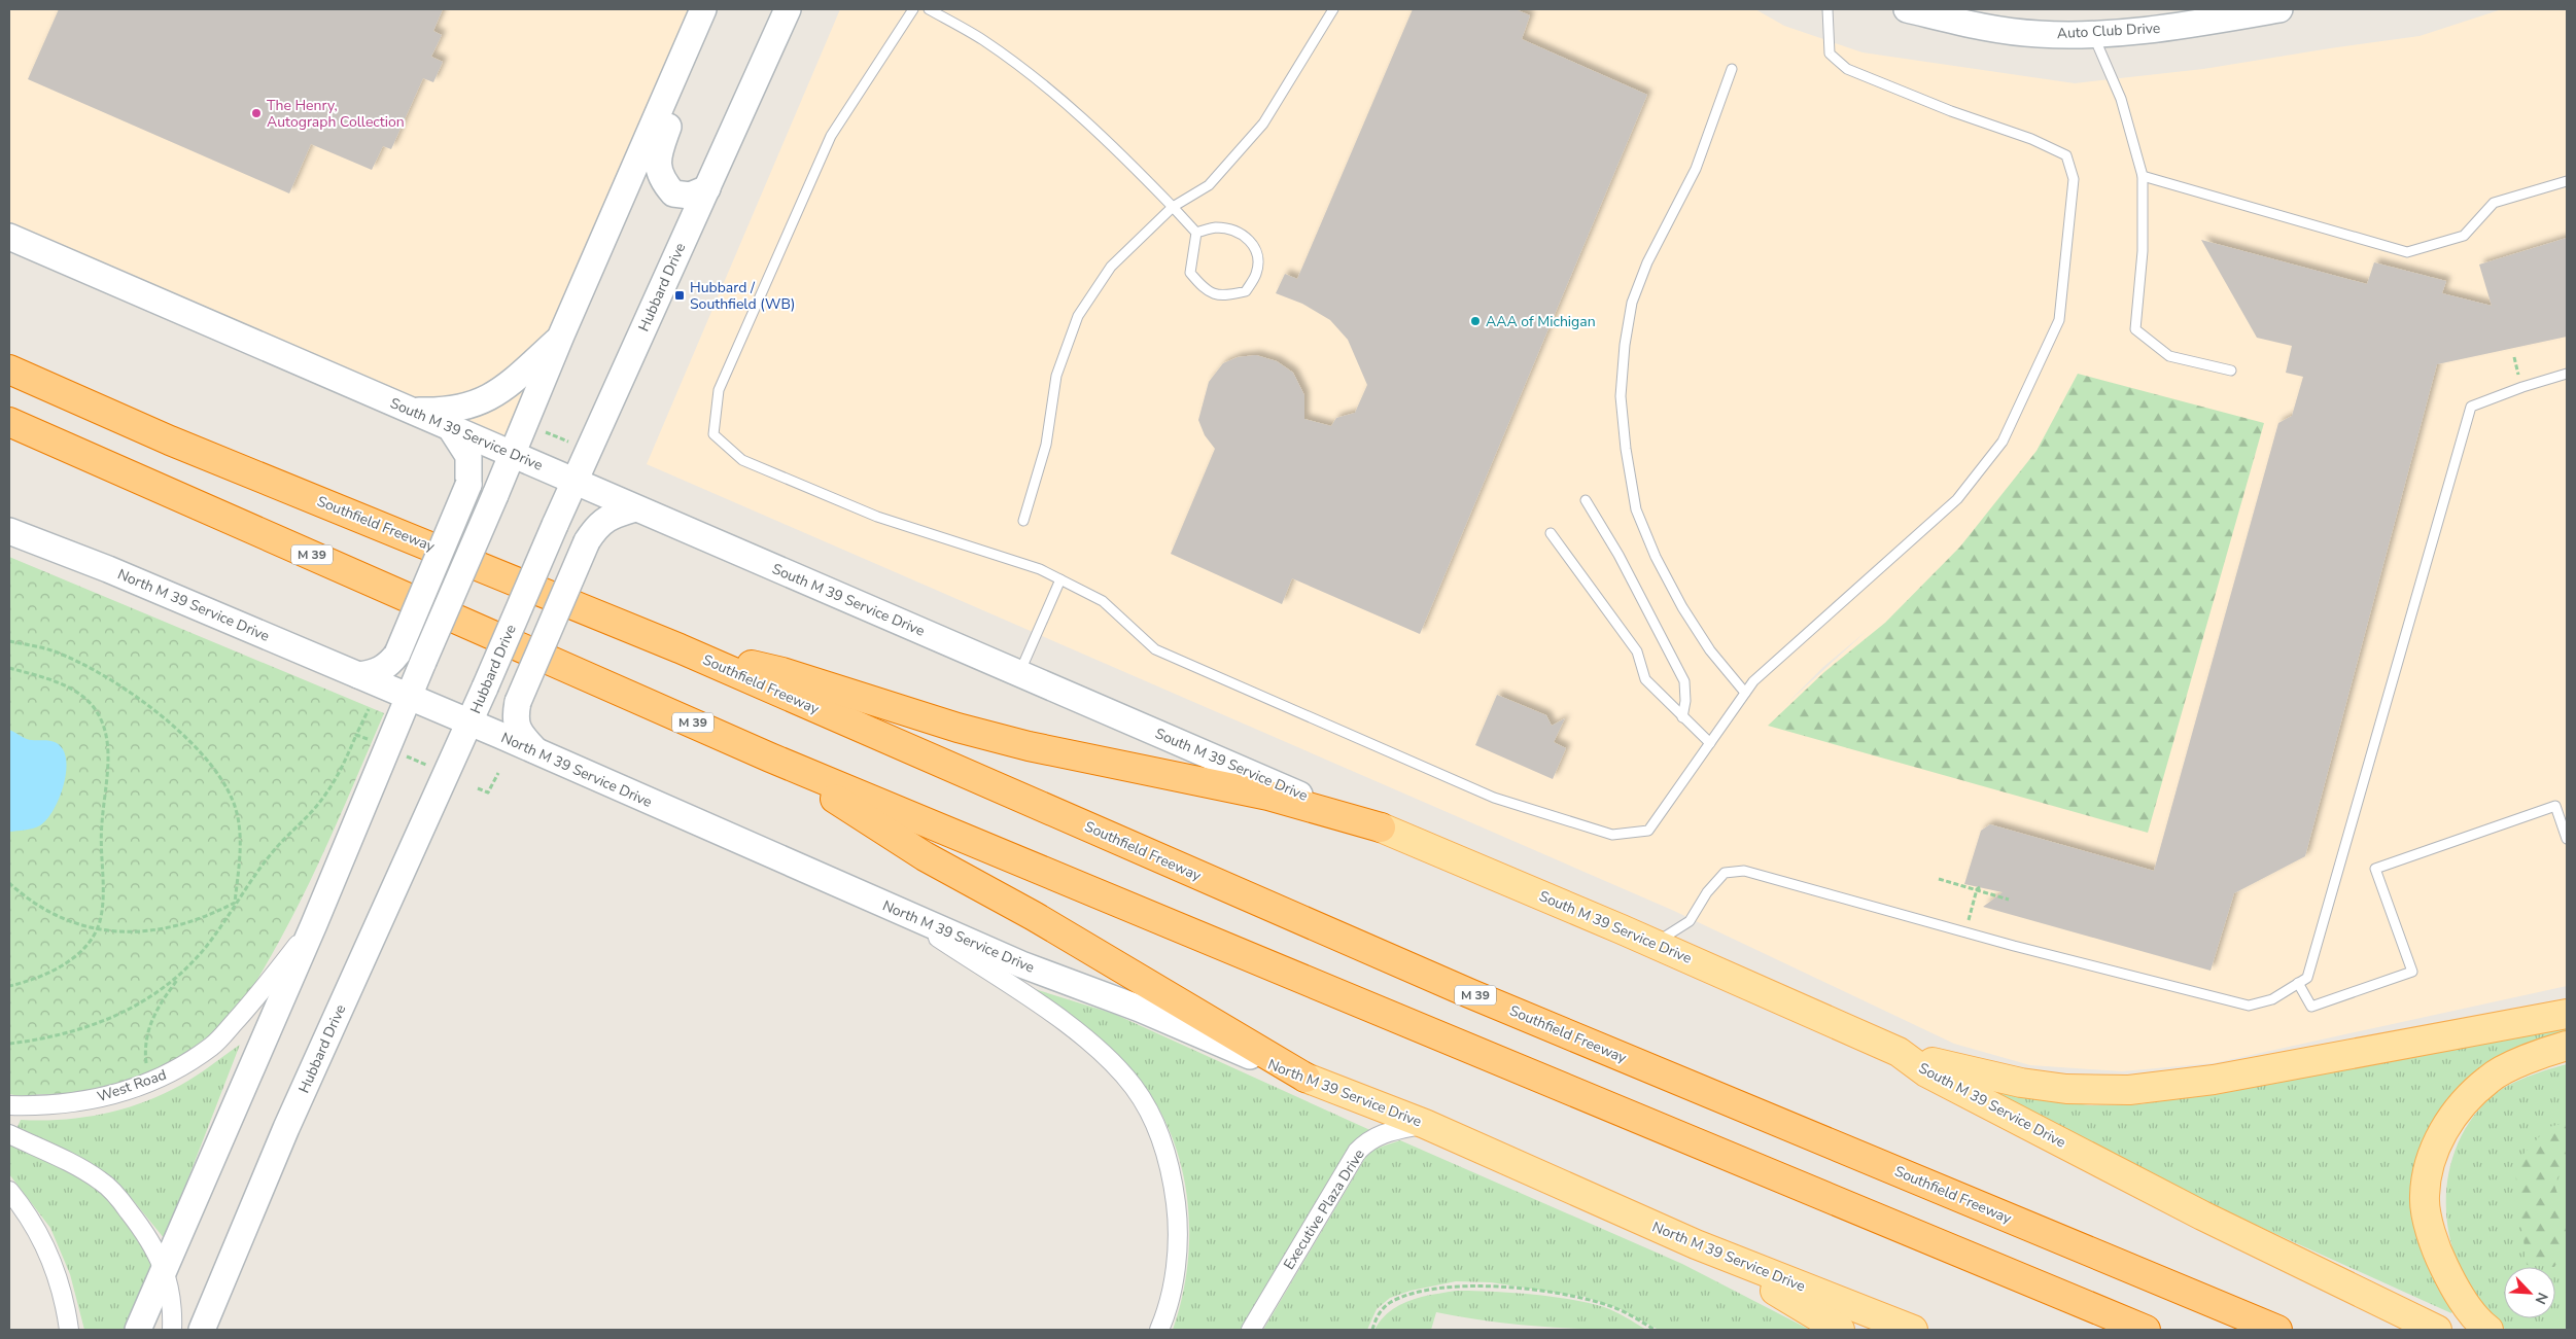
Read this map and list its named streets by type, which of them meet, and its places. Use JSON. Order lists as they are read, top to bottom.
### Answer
{
  "streets": {
    "highway": ["Southfield Freeway", "M 39"],
    "main road": [
      "Auto Club Drive",
      "Hubbard Drive",
      "South M 39 Service Drive",
      "North M 39 Service Drive"
    ],
    "street": ["West Road", "Executive Plaza Drive"]
  },
  "crossings": [
    ["Hubbard Drive", "South M 39 Service Drive"],
    ["Hubbard Drive", "North M 39 Service Drive"],
    ["North M 39 Service Drive", "Executive Plaza Drive"]
  ],
  "places": {
    "other": ["The Henry, Autograph Collection", "AAA of Michigan"],
    "transit": ["Hubbard / Southfield (WB)"]
  },
  "north": "bottom right"
}
